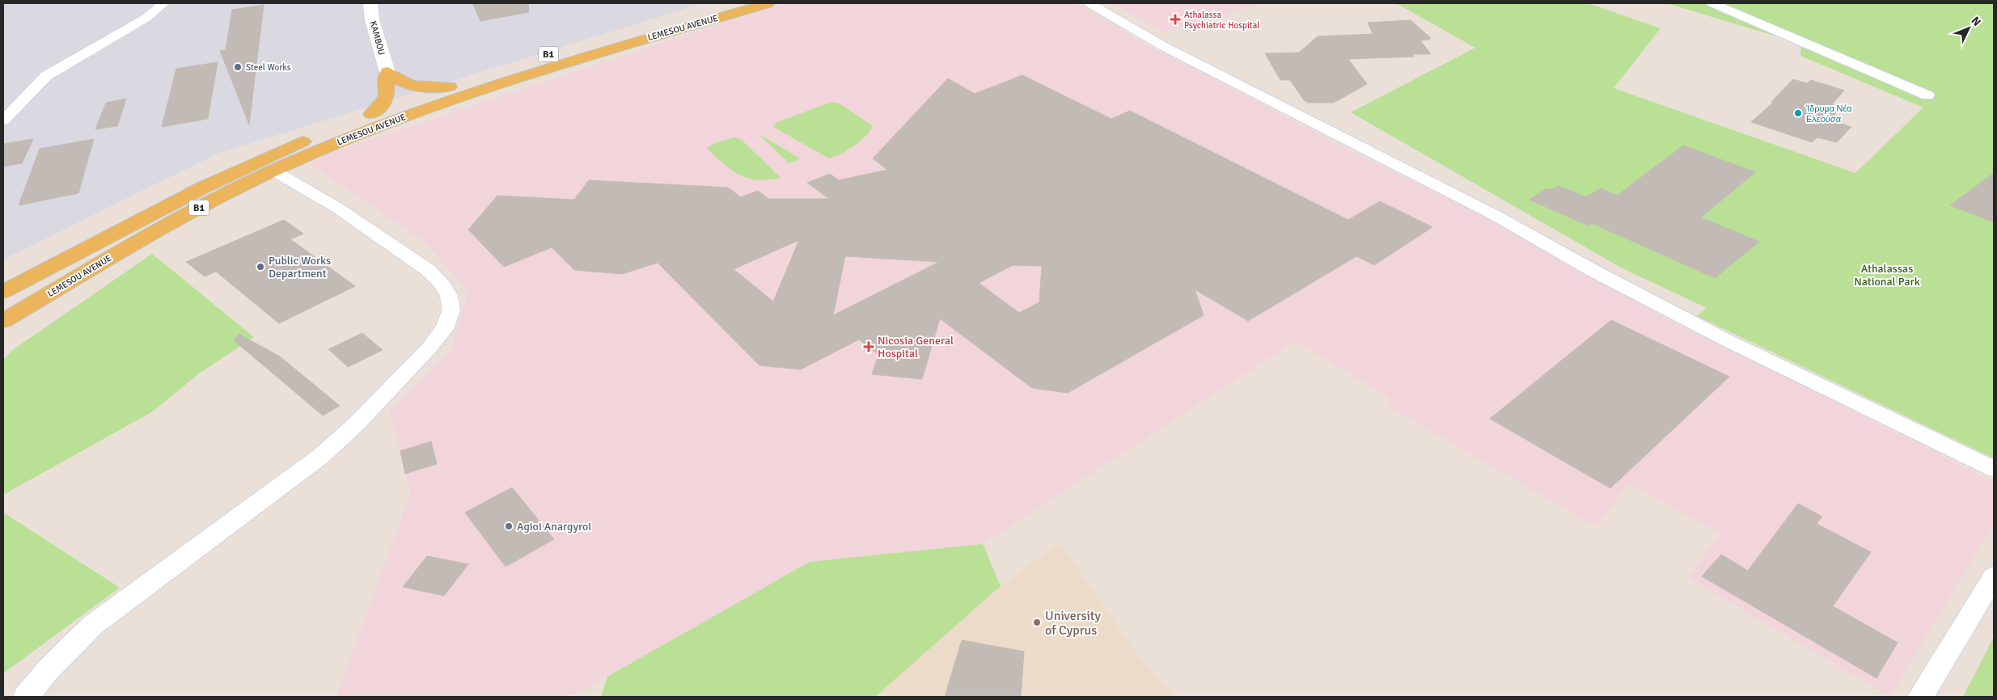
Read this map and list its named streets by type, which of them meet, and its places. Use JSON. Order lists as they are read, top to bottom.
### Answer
{
  "streets": {
    "main road": ["LEMESOU AVENUE", "B1"],
    "street": ["KAMBOU"]
  },
  "parks": ["Athalassas National Park"],
  "places": {
    "health": ["Athalassa Psychiatric Hospital", "Nicosia General Hospital"],
    "other": [
      "Steel Works",
      "Ίδρυμα Νέα Ελεούσα",
      "Public Works Department",
      "Agioi Anargyroi",
      "University of Cyprus"
    ]
  },
  "north": "top right"
}
